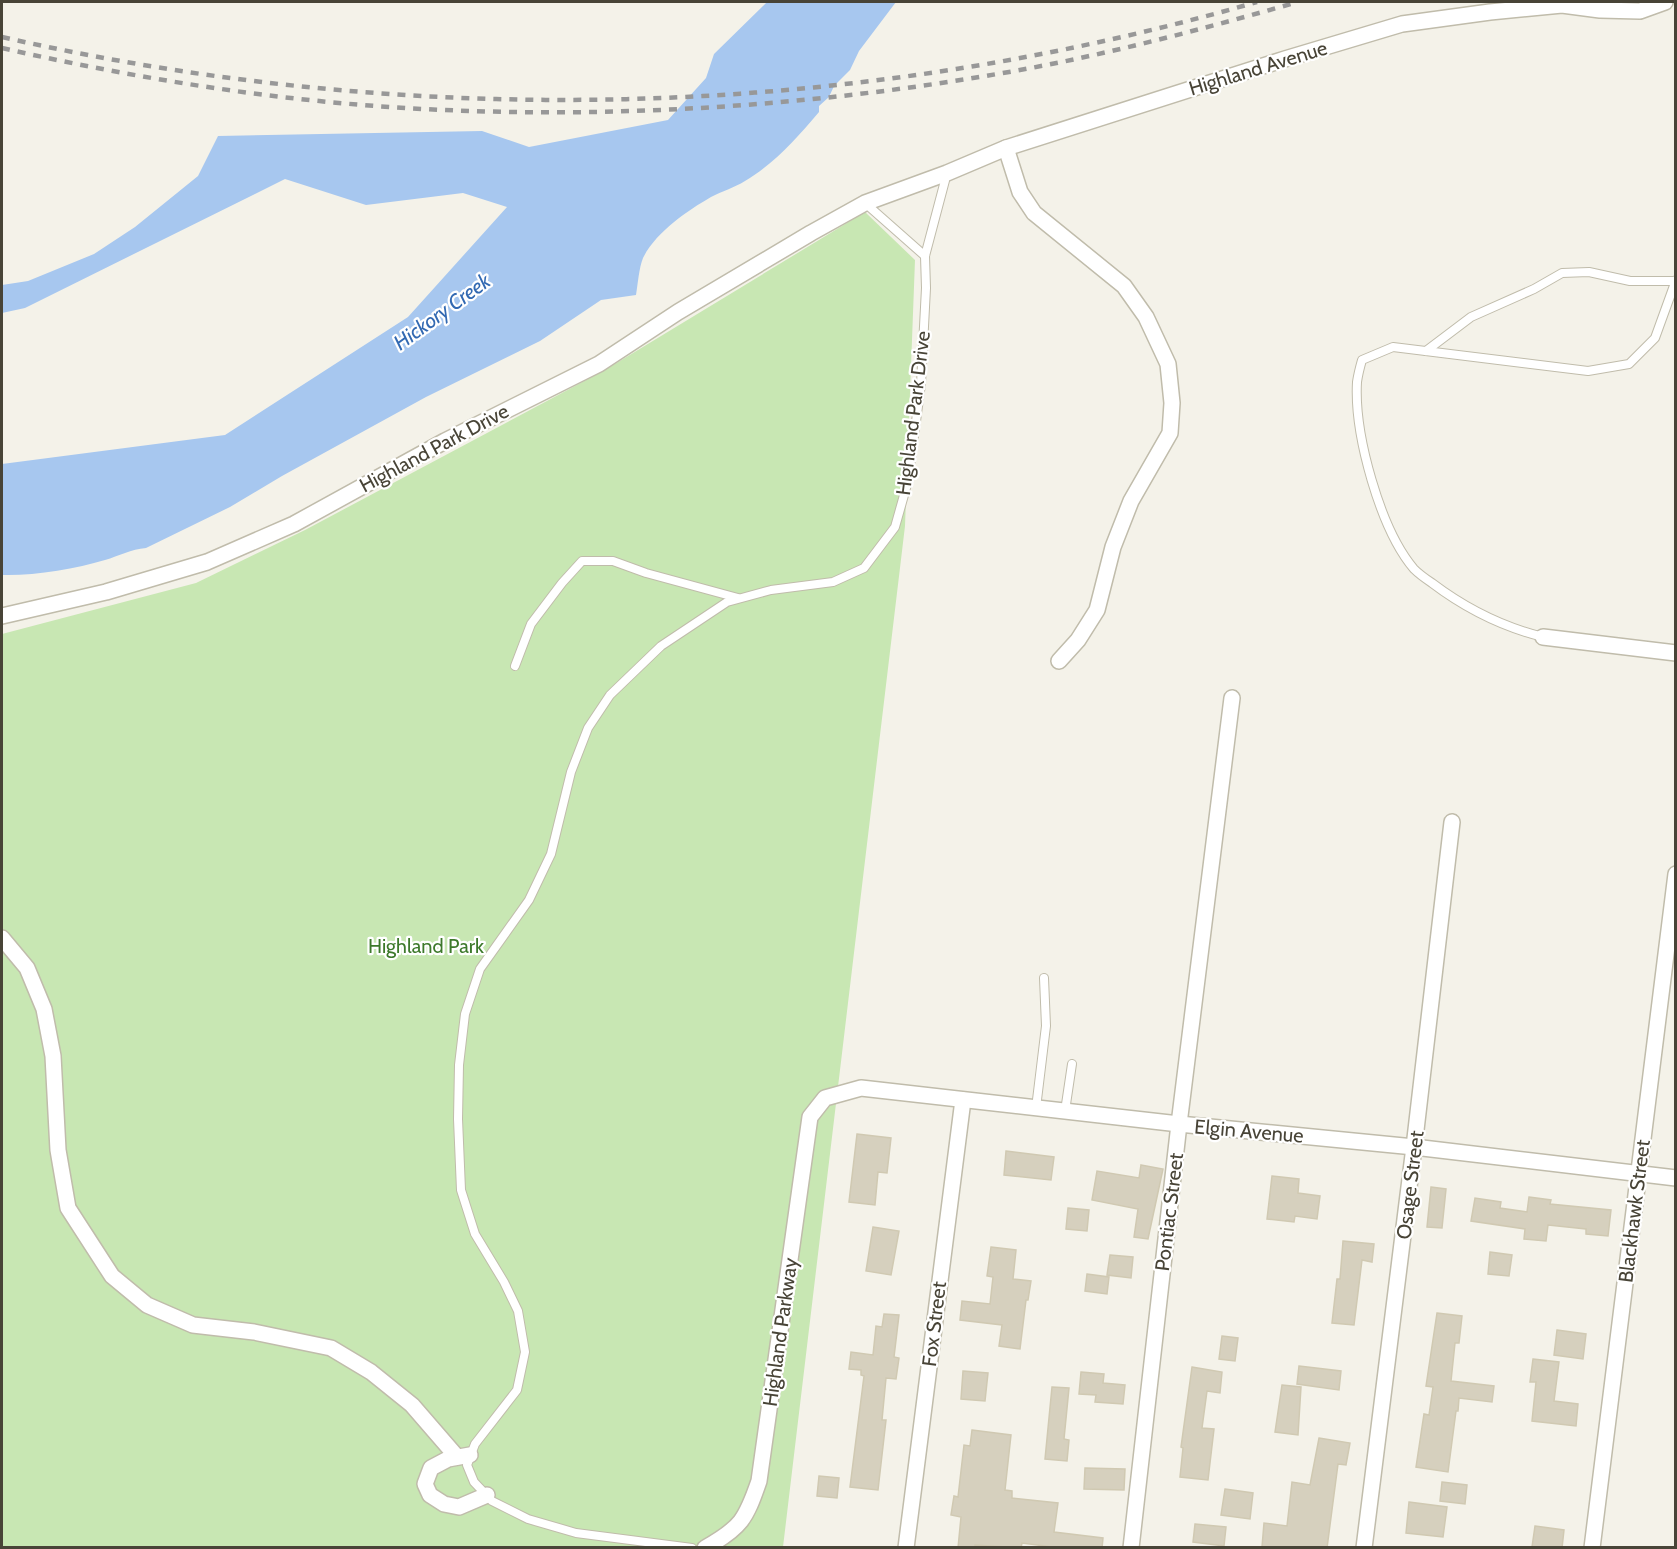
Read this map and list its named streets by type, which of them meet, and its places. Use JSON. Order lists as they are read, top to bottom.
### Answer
{
  "streets": {
    "street": [
      "Highland Avenue",
      "Highland Park Drive",
      "Elgin Avenue",
      "Osage Street",
      "Blackhawk Street",
      "Pontiac Street",
      "Fox Street",
      "Highland Parkway"
    ]
  },
  "crossings": [
    ["Highland Avenue", "Highland Park Drive"],
    ["Elgin Avenue", "Osage Street"],
    ["Elgin Avenue", "Blackhawk Street"],
    ["Elgin Avenue", "Pontiac Street"],
    ["Elgin Avenue", "Fox Street"],
    ["Elgin Avenue", "Highland Parkway"]
  ],
  "water": ["Hickory Creek"],
  "parks": ["Highland Park"]
}
